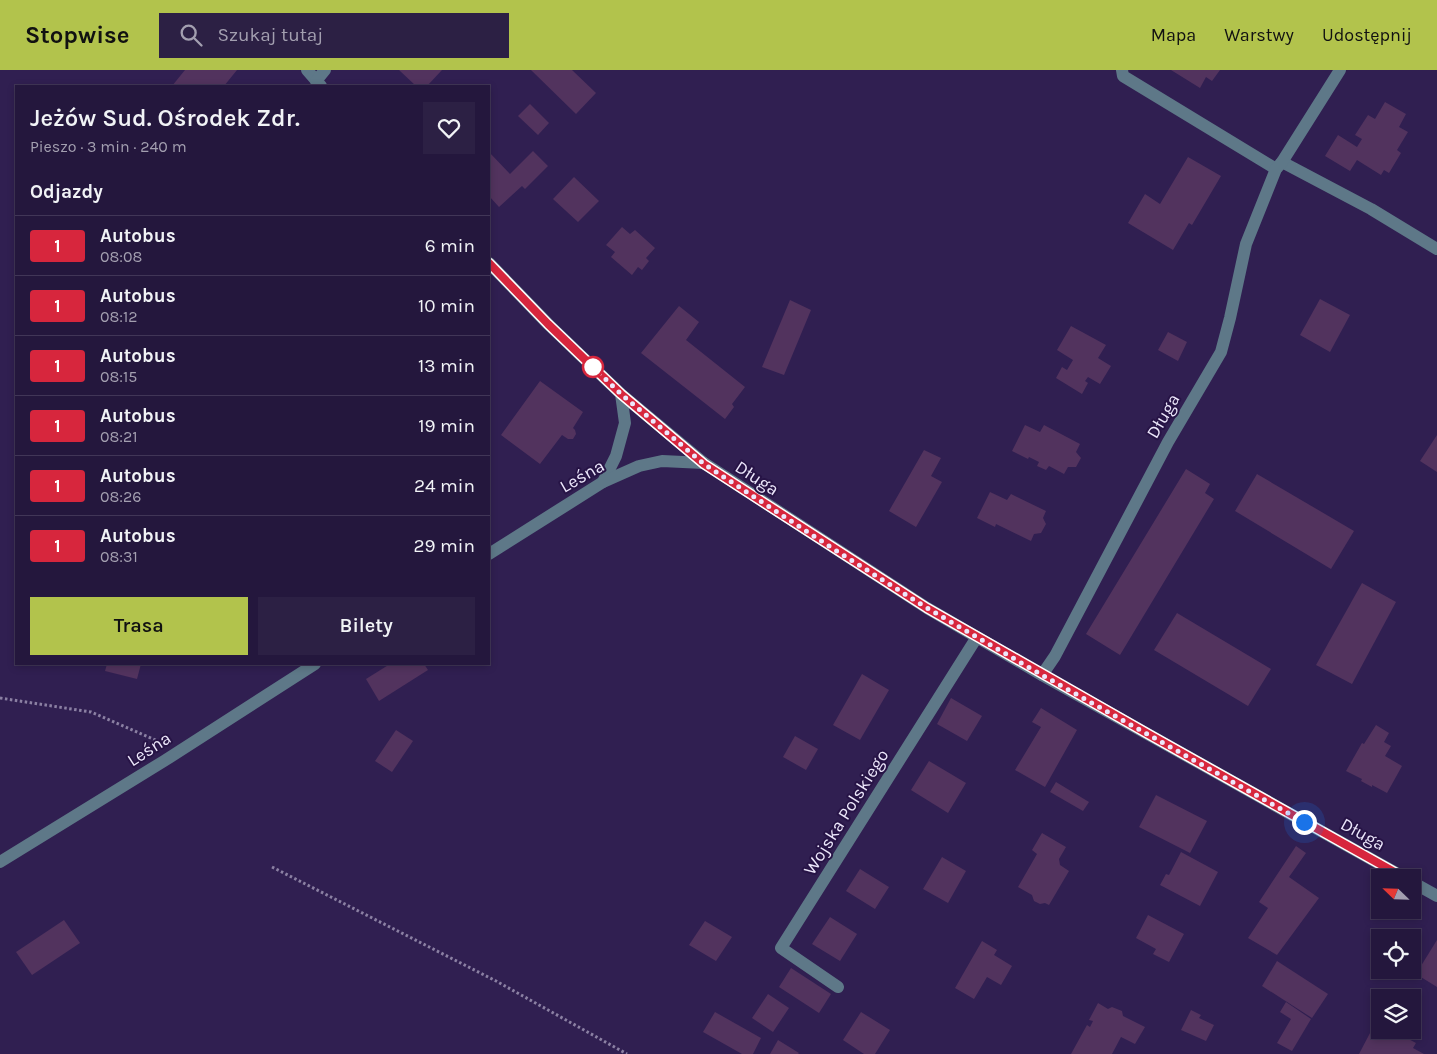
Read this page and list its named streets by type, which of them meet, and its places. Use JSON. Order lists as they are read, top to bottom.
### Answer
{
  "streets": {
    "street": ["Długa", "Leśna", "Wojska Polskiego"]
  },
  "crossings": [
    ["Długa", "Leśna"],
    ["Długa", "Wojska Polskiego"]
  ],
  "lines": ["bus line 1"],
  "north": "top left",
  "page": {
    "header": "Stopwise",
    "search": "Szukaj tutaj",
    "nav": ["Mapa", "Warstwy", "Udostępnij"],
    "heading": [
      ["Jeżów Sud. Ośrodek Zdr.", "Pieszo · 3 min · 240 m"],
      "Odjazdy"
    ],
    "list": [
      {
        "mark": "1",
        "name": "Autobus",
        "note": "08:08",
        "value": "6 min"
      },
      {
        "mark": "1",
        "name": "Autobus",
        "note": "08:12",
        "value": "10 min"
      },
      {
        "mark": "1",
        "name": "Autobus",
        "note": "08:15",
        "value": "13 min"
      },
      {
        "mark": "1",
        "name": "Autobus",
        "note": "08:21",
        "value": "19 min"
      },
      {
        "mark": "1",
        "name": "Autobus",
        "note": "08:26",
        "value": "24 min"
      },
      {
        "mark": "1",
        "name": "Autobus",
        "note": "08:31",
        "value": "29 min"
      }
    ],
    "buttons": ["Trasa", "Bilety"]
  }
}
